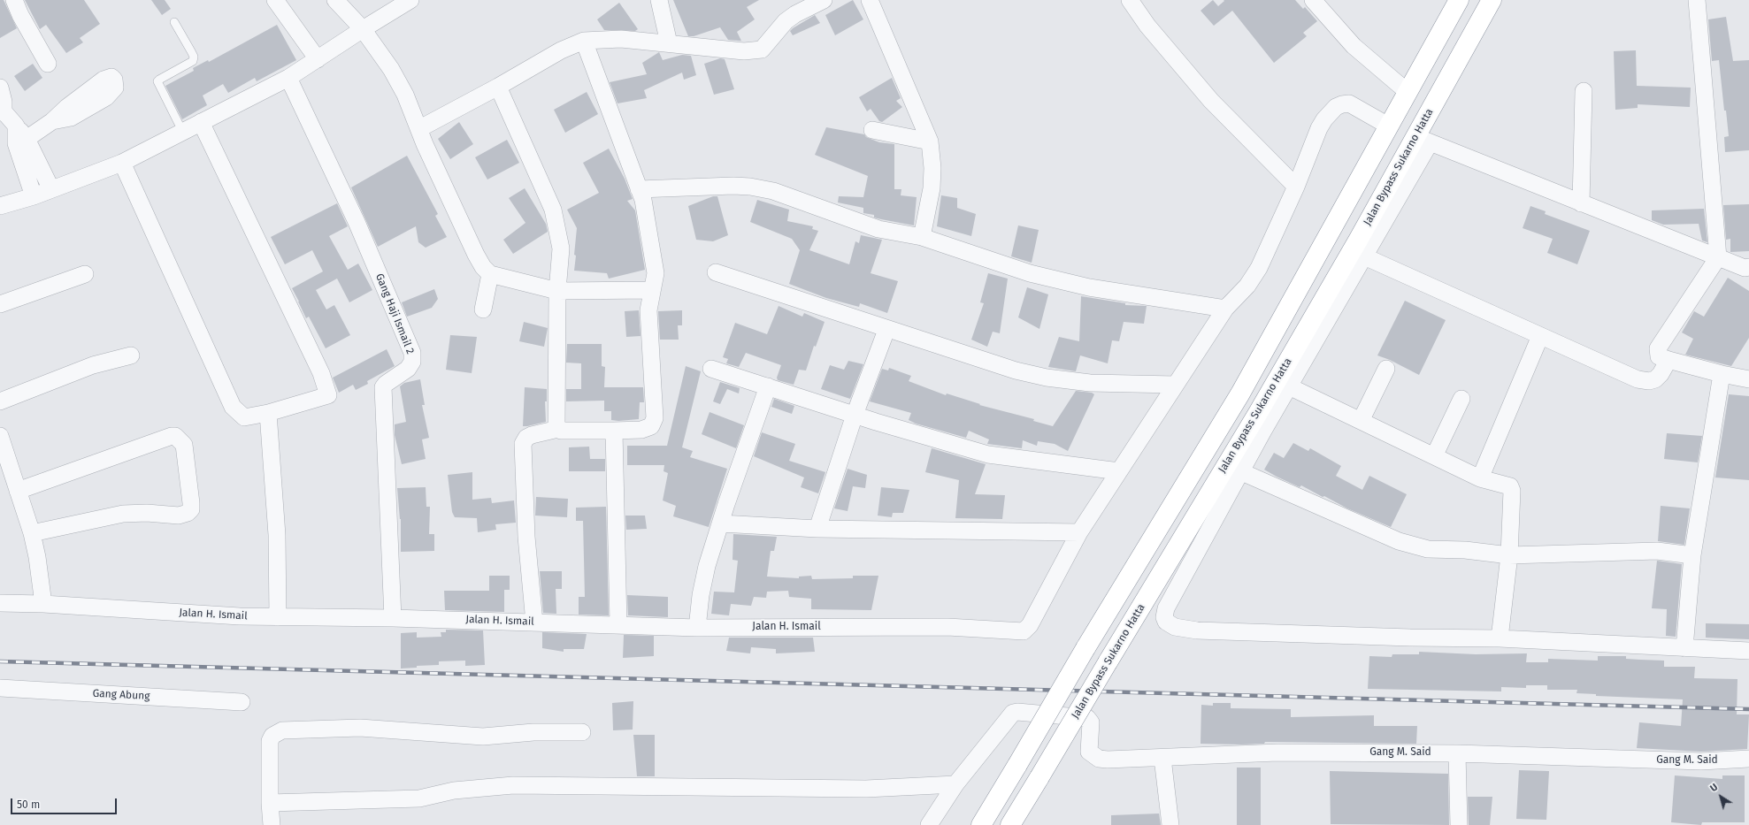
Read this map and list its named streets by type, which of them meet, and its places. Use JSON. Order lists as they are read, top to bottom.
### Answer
{
  "streets": {
    "highway": ["Jalan Bypass Sukarno Hatta"],
    "street": [
      "Gang Haji Ismail 2",
      "Jalan H. Ismail",
      "Gang Abung",
      "Gang M. Said"
    ]
  },
  "crossings": [
    ["Gang Haji Ismail 2", "Jalan H. Ismail"]
  ],
  "scale_bar": "50 m",
  "north": "top left"
}
